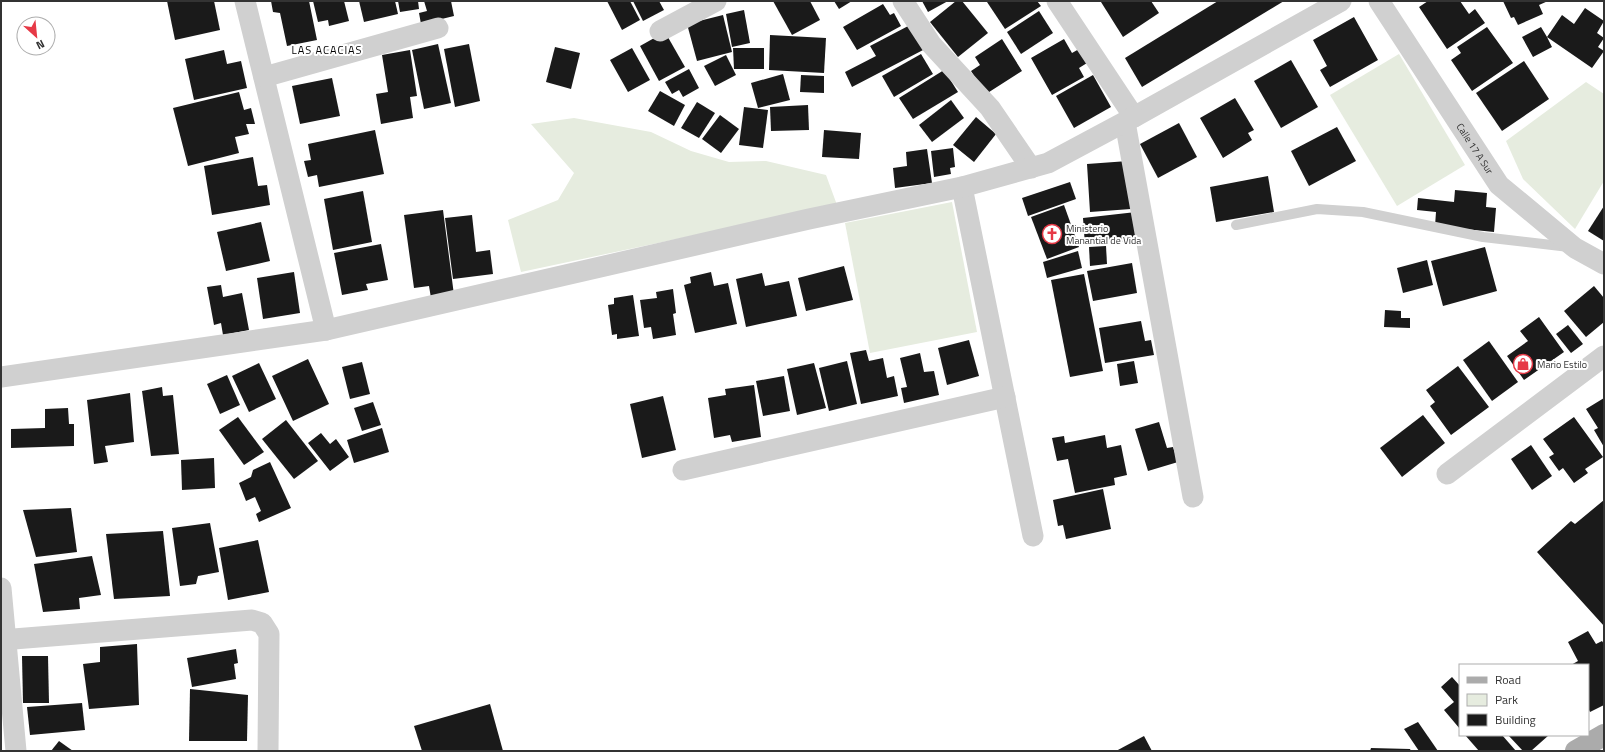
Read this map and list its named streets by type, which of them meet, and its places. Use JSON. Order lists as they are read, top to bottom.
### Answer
{
  "streets": {
    "street": ["Calle 17 A Sur"]
  },
  "districts": ["LAS ACACIAS"],
  "places": {
    "church": ["Ministerio Manantial de Vida"],
    "shop": ["Mario Estilo"]
  },
  "legend": ["Road", "Park", "Building"],
  "north": "bottom right"
}
